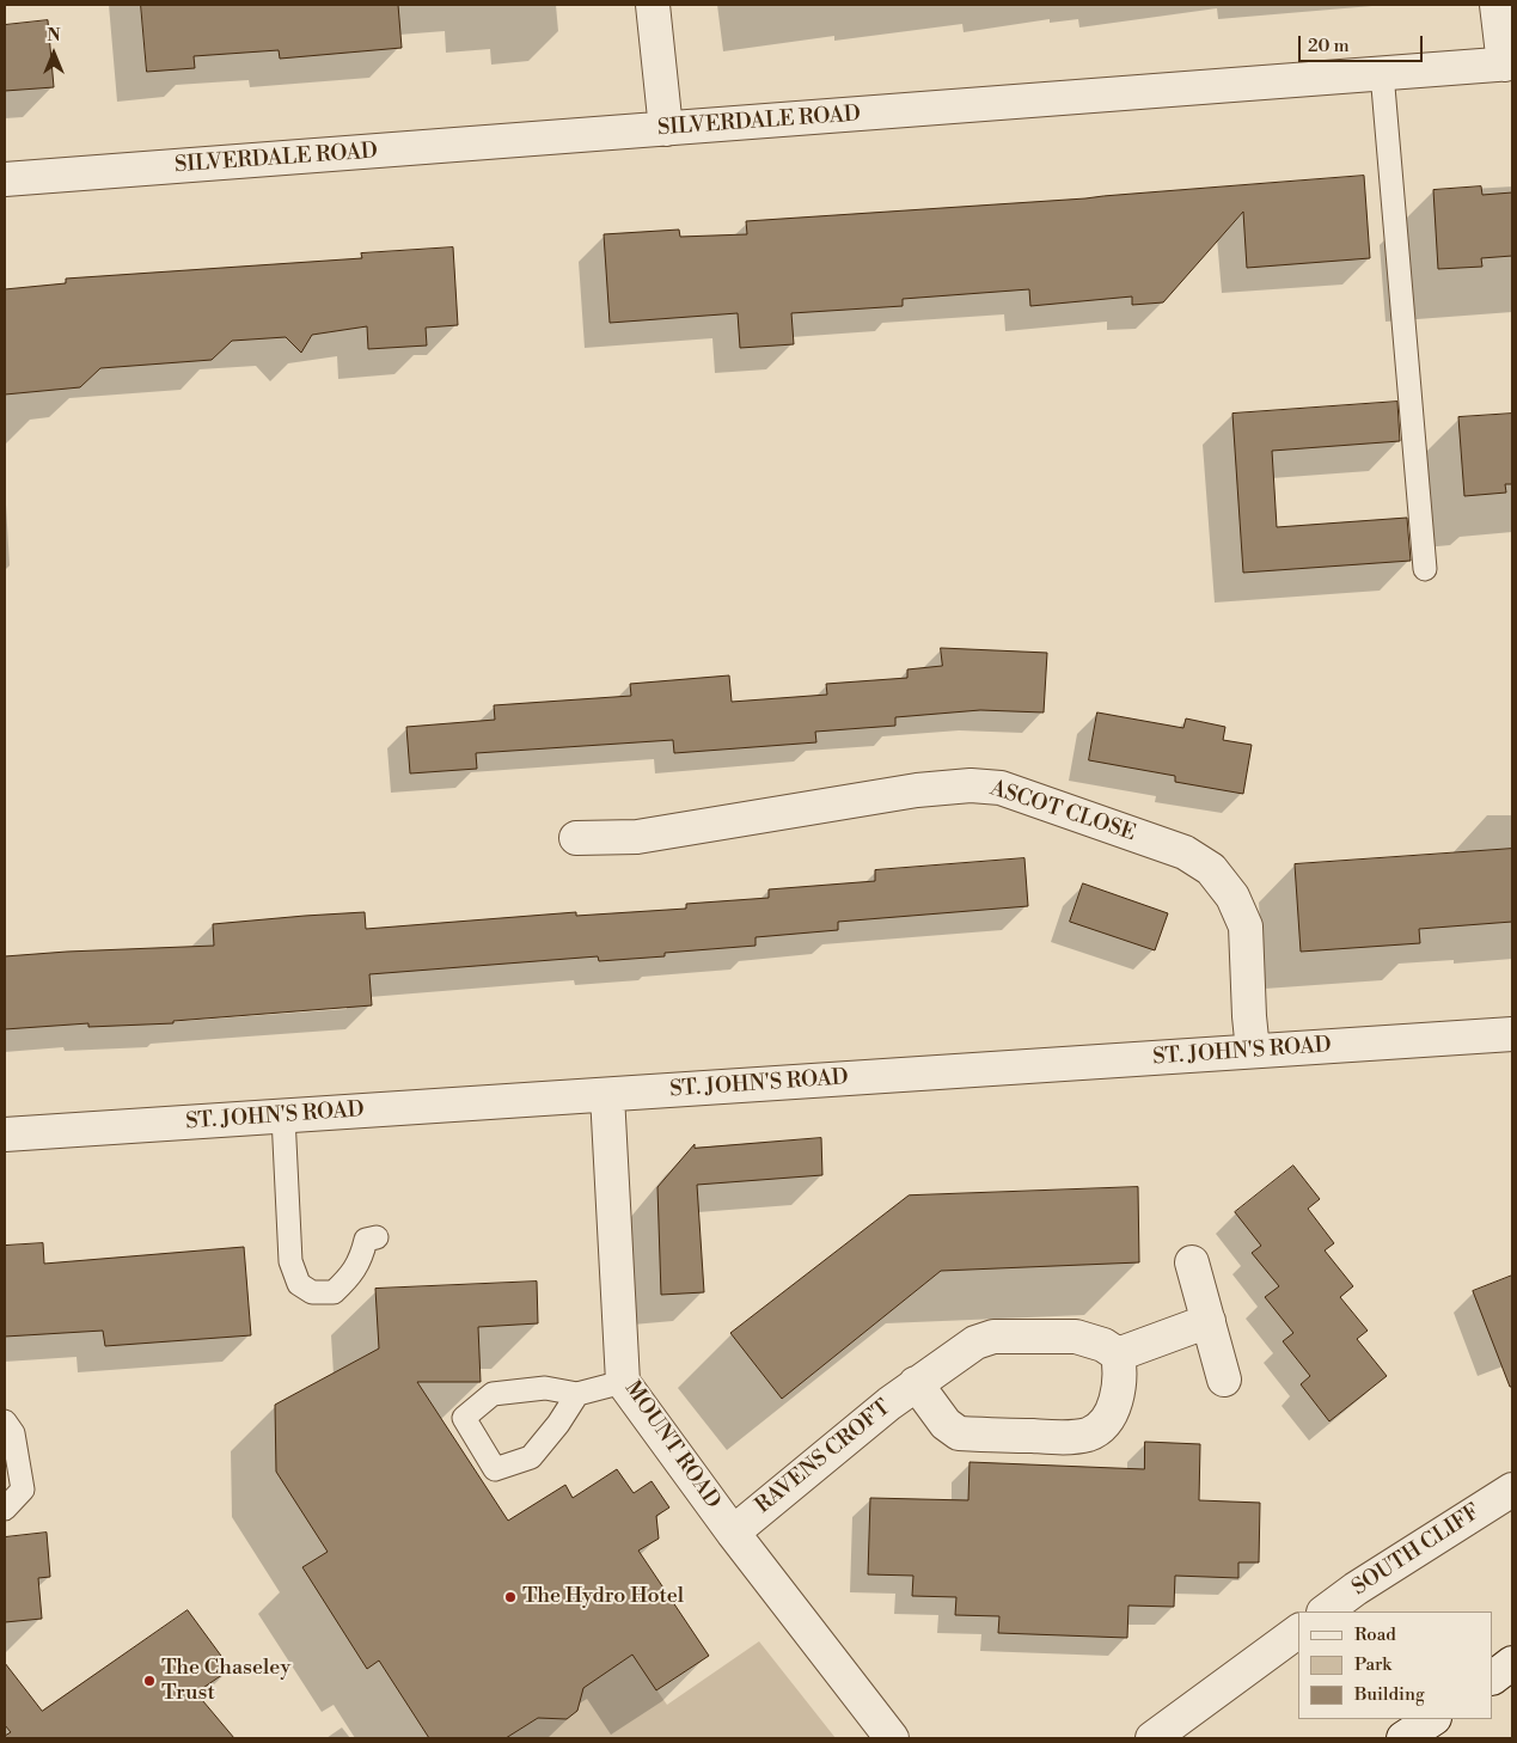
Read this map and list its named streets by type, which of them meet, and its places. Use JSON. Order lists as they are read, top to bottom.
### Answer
{
  "streets": {
    "street": [
      "SILVERDALE ROAD",
      "ASCOT CLOSE",
      "ST. JOHN'S ROAD",
      "MOUNT ROAD",
      "RAVENS CROFT",
      "SOUTH CLIFF"
    ]
  },
  "crossings": [
    ["ASCOT CLOSE", "ST. JOHN'S ROAD"],
    ["ST. JOHN'S ROAD", "MOUNT ROAD"],
    ["MOUNT ROAD", "RAVENS CROFT"]
  ],
  "places": ["The Hydro Hotel", "The Chaseley Trust"],
  "legend": ["Road", "Park", "Building"],
  "scale_bar": "20 m",
  "north": "top"
}
